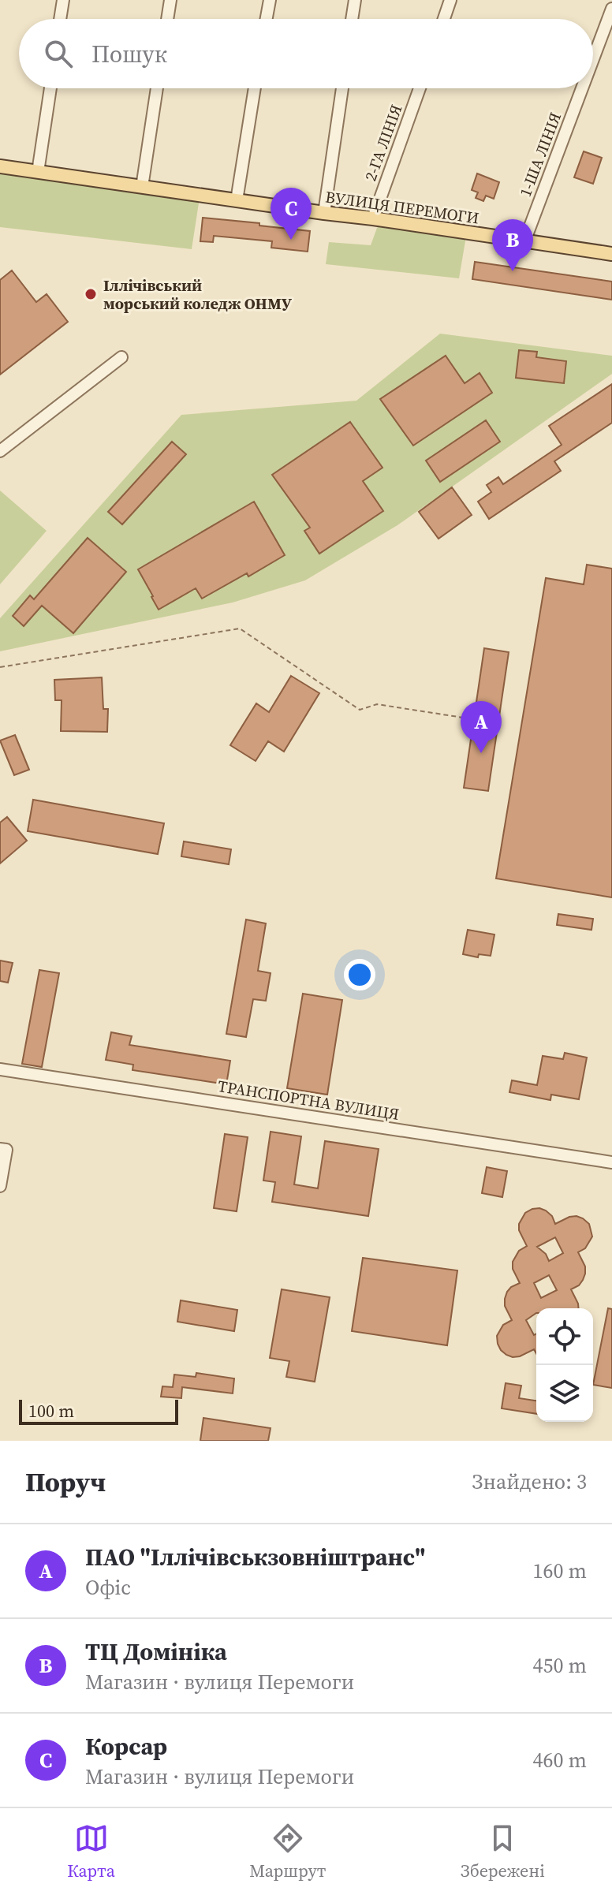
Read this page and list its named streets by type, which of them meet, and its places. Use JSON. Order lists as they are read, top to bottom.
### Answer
{
  "streets": {
    "main road": ["ВУЛИЦЯ ПЕРЕМОГИ"],
    "street": ["2-ГА ЛІНІЯ", "1-ША ЛІНІЯ", "ТРАНСПОРТНА ВУЛИЦЯ"]
  },
  "crossings": [
    ["2-ГА ЛІНІЯ", "ВУЛИЦЯ ПЕРЕМОГИ"],
    ["1-ША ЛІНІЯ", "ВУЛИЦЯ ПЕРЕМОГИ"]
  ],
  "places": ["Іллічівський морський коледж ОНМУ"],
  "scale_bar": "100 m",
  "page": {
    "search": "Пошук",
    "pins": ["C", "B", "A"],
    "scale": "100 m",
    "heading": ["Поруч", "Знайдено: 3"],
    "list": [
      {
        "mark": "A",
        "name": "ПАО \"Іллічівськзовніштранс\"",
        "note": "Офіс",
        "value": "160 m"
      },
      {
        "mark": "B",
        "name": "ТЦ Домініка",
        "note": "Магазин · вулиця Перемоги",
        "value": "450 m"
      },
      {
        "mark": "C",
        "name": "Корсар",
        "note": "Магазин · вулиця Перемоги",
        "value": "460 m"
      }
    ],
    "nav": ["Карта", "Маршрут", "Збережені"]
  }
}
